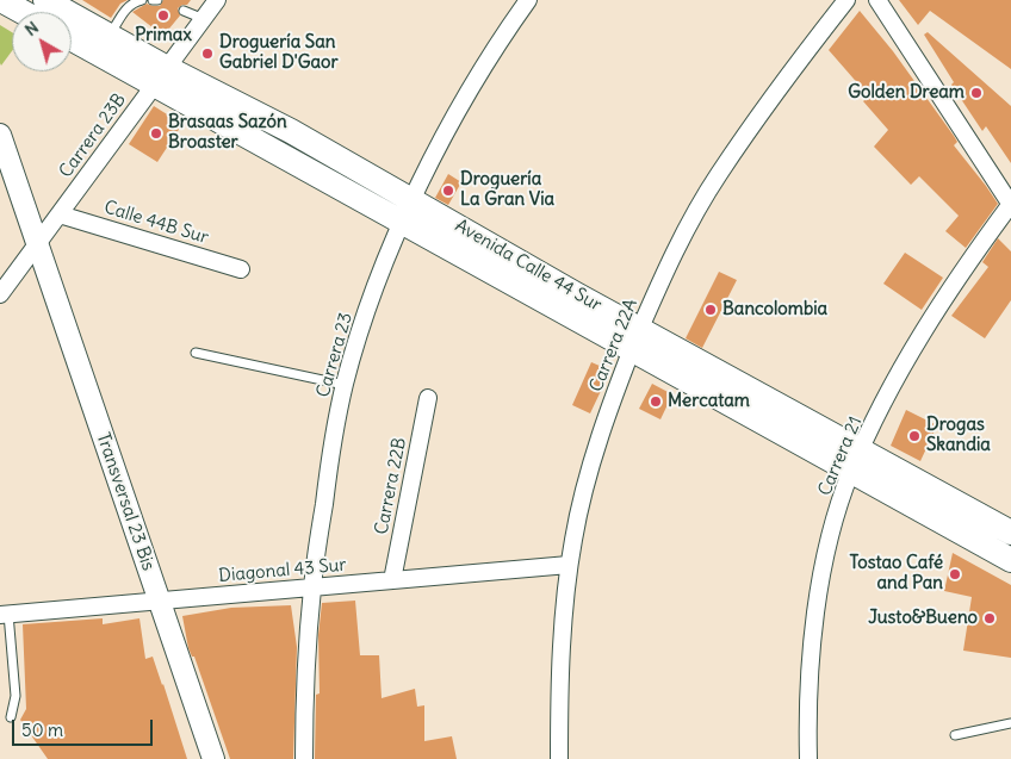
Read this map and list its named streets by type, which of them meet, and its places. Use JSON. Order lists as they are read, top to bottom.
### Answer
{
  "streets": {
    "main road": ["Avenida Calle 44 Sur"],
    "street": [
      "Carrera 23B",
      "Calle 44B Sur",
      "Carrera 22A",
      "Carrera 23",
      "Carrera 21",
      "Carrera 22B",
      "Transversal 23 Bis",
      "Diagonal 43 Sur"
    ]
  },
  "crossings": [
    ["Carrera 23B", "Calle 44B Sur"],
    ["Carrera 23B", "Avenida Calle 44 Sur"],
    ["Carrera 23B", "Transversal 23 Bis"],
    ["Avenida Calle 44 Sur", "Carrera 22A"],
    ["Avenida Calle 44 Sur", "Carrera 23"],
    ["Avenida Calle 44 Sur", "Carrera 21"],
    ["Carrera 22A", "Diagonal 43 Sur"],
    ["Carrera 23", "Diagonal 43 Sur"],
    ["Carrera 22B", "Diagonal 43 Sur"],
    ["Transversal 23 Bis", "Diagonal 43 Sur"]
  ],
  "places": [
    "Primax",
    "Droguería San Gabriel D'Gaor",
    "Golden Dream",
    "Brasaas Sazón Broaster",
    "Droguería La Gran Via",
    "Bancolombia",
    "Mercatam",
    "Drogas Skandia",
    "Tostao Café and Pan",
    "Justo&Bueno"
  ],
  "scale_bar": "50 m",
  "north": "top left"
}
